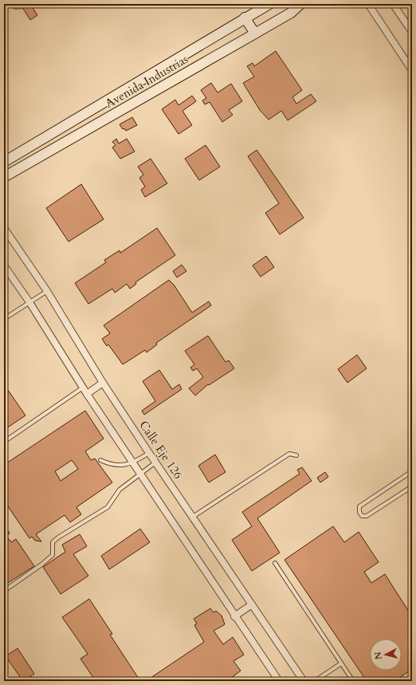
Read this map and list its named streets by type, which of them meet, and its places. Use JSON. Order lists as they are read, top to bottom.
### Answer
{
  "streets": {
    "main road": ["Avenida Industrias"],
    "street": ["Calle Eje 126"]
  },
  "north": "left"
}
